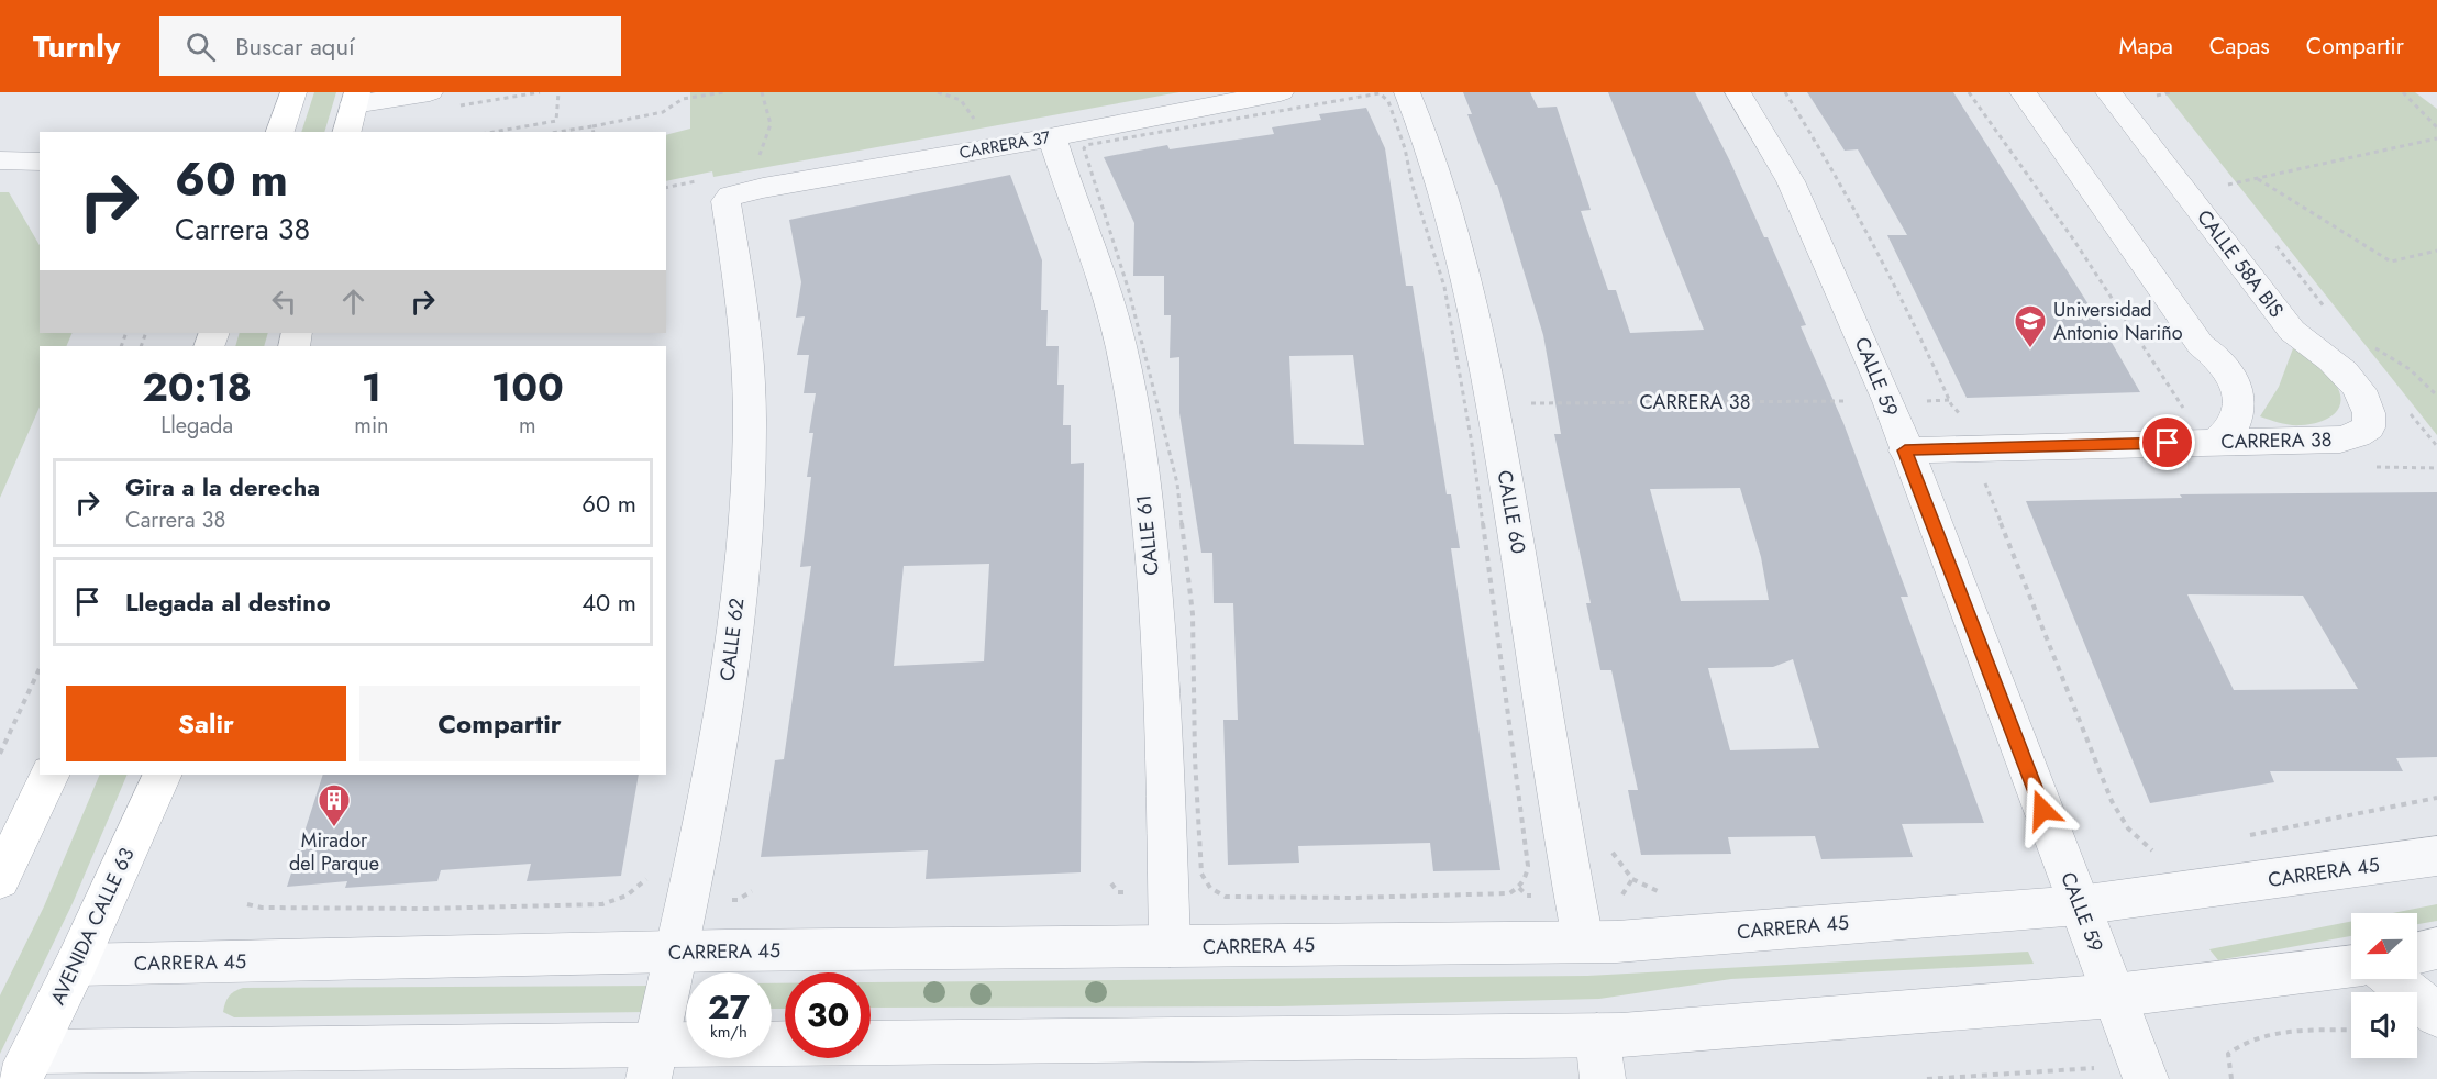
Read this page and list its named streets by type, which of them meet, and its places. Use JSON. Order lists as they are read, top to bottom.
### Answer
{
  "streets": {
    "main road": ["AVENIDA CALLE 63"],
    "street": [
      "CARRERA 37",
      "CALLE 58A BIS",
      "CALLE 59",
      "CARRERA 38",
      "CALLE 60",
      "CALLE 61",
      "CALLE 62",
      "CARRERA 45"
    ]
  },
  "crossings": [
    ["CARRERA 37", "CALLE 61"],
    ["CARRERA 37", "CALLE 62"],
    ["CALLE 58A BIS", "CARRERA 38"],
    ["CALLE 59", "CARRERA 38"],
    ["CALLE 59", "CARRERA 45"],
    ["CALLE 60", "CARRERA 45"],
    ["CALLE 61", "CARRERA 45"],
    ["CALLE 62", "CARRERA 45"],
    ["CARRERA 45", "AVENIDA CALLE 63"]
  ],
  "places": {
    "school or university": ["Universidad Antonio Nariño"],
    "building": ["Mirador del Parque"]
  },
  "north": "left",
  "page": {
    "header": "Turnly",
    "search": "Buscar aquí",
    "nav": ["Mapa", "Capas", "Compartir"],
    "turn": ["60 m", "Carrera 38"],
    "eta": [
      "20:18",
      "Llegada",
      "1",
      "min",
      "100",
      "m"
    ],
    "list": [
      {
        "name": "Gira a la derecha",
        "note": "Carrera 38",
        "value": "60 m"
      },
      {
        "name": "Llegada al destino",
        "value": "40 m"
      }
    ],
    "buttons": ["Salir", "Compartir"],
    "speed": "27 km/h",
    "limit": "30"
  }
}
